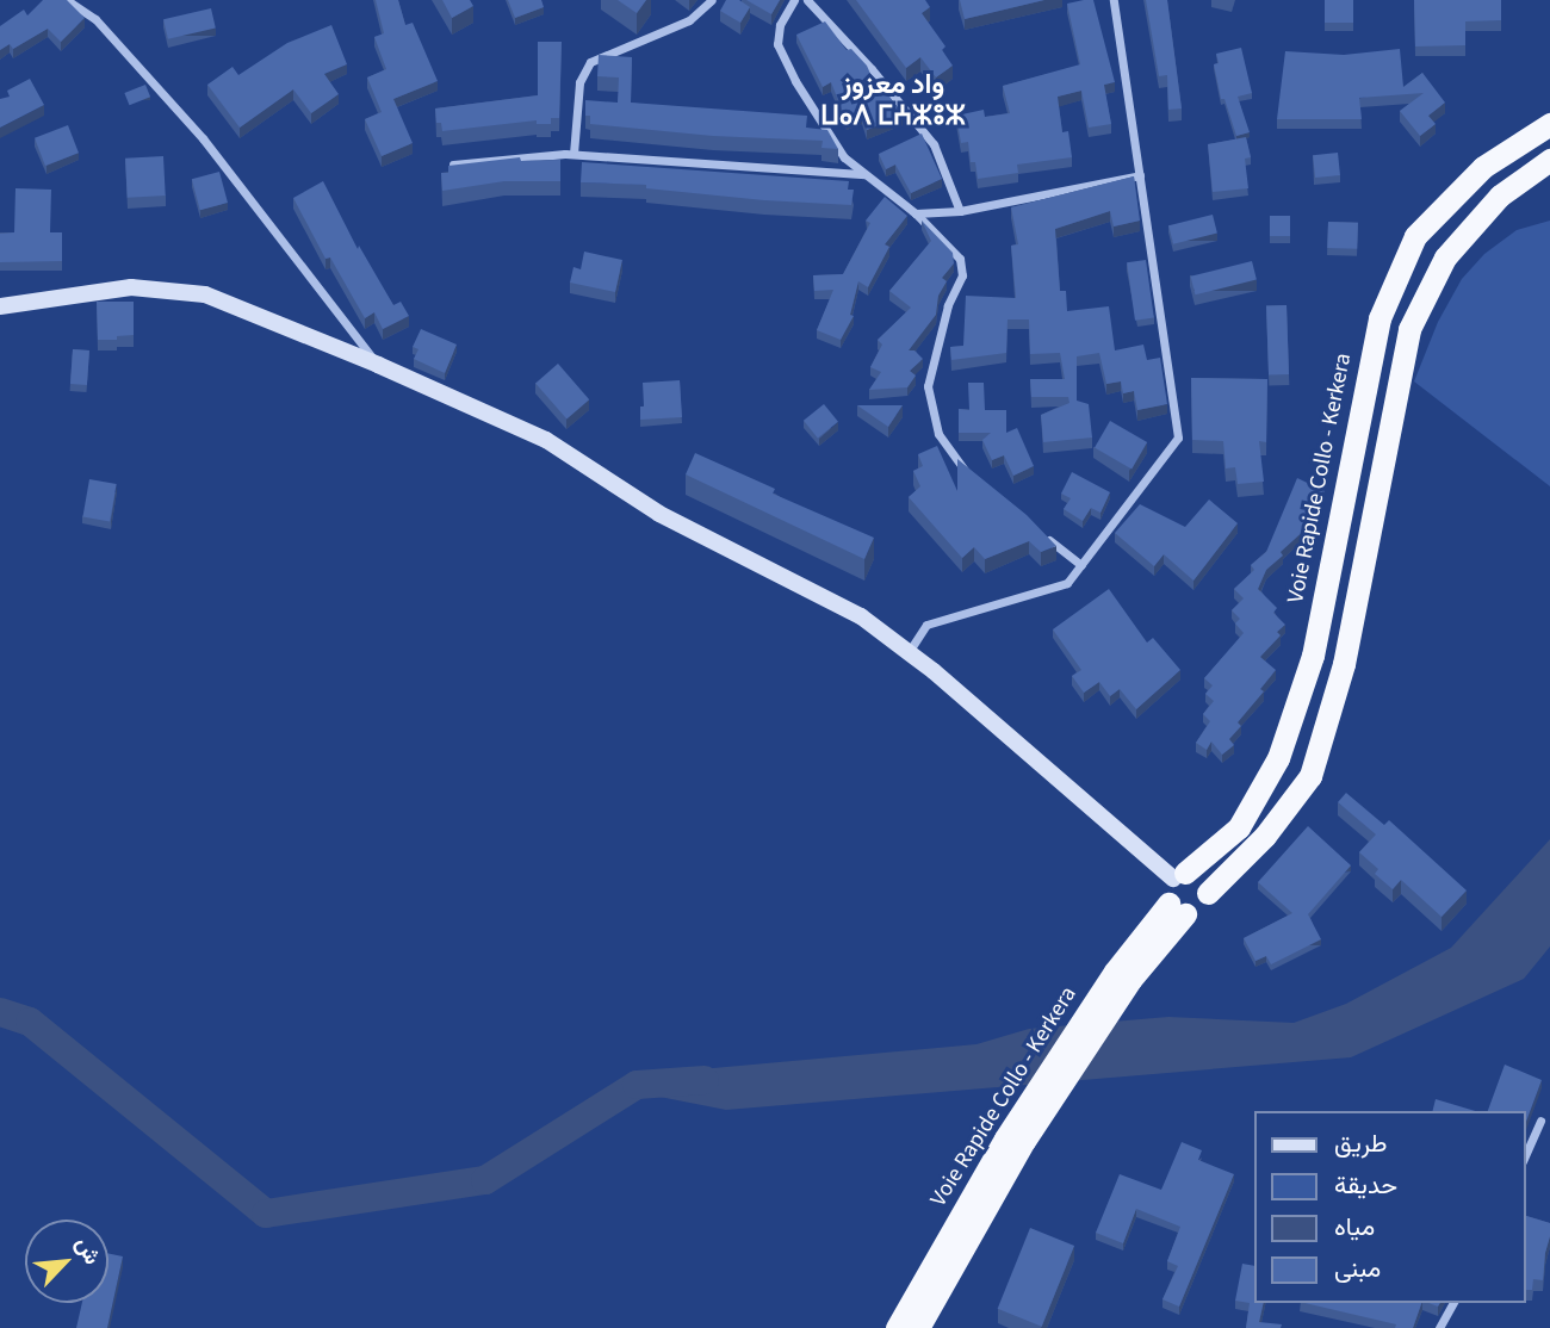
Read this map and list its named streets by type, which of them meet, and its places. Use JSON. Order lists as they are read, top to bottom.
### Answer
{
  "streets": {
    "highway": ["Voie Rapide Collo - Kerkera"]
  },
  "districts": ["واد معزوز ⵡⴰⴷ ⵎⵄⵣⵓⵣ"],
  "legend": [
    "طريق",
    "حديقة",
    "مياه",
    "مبنى"
  ],
  "north": "top right"
}
